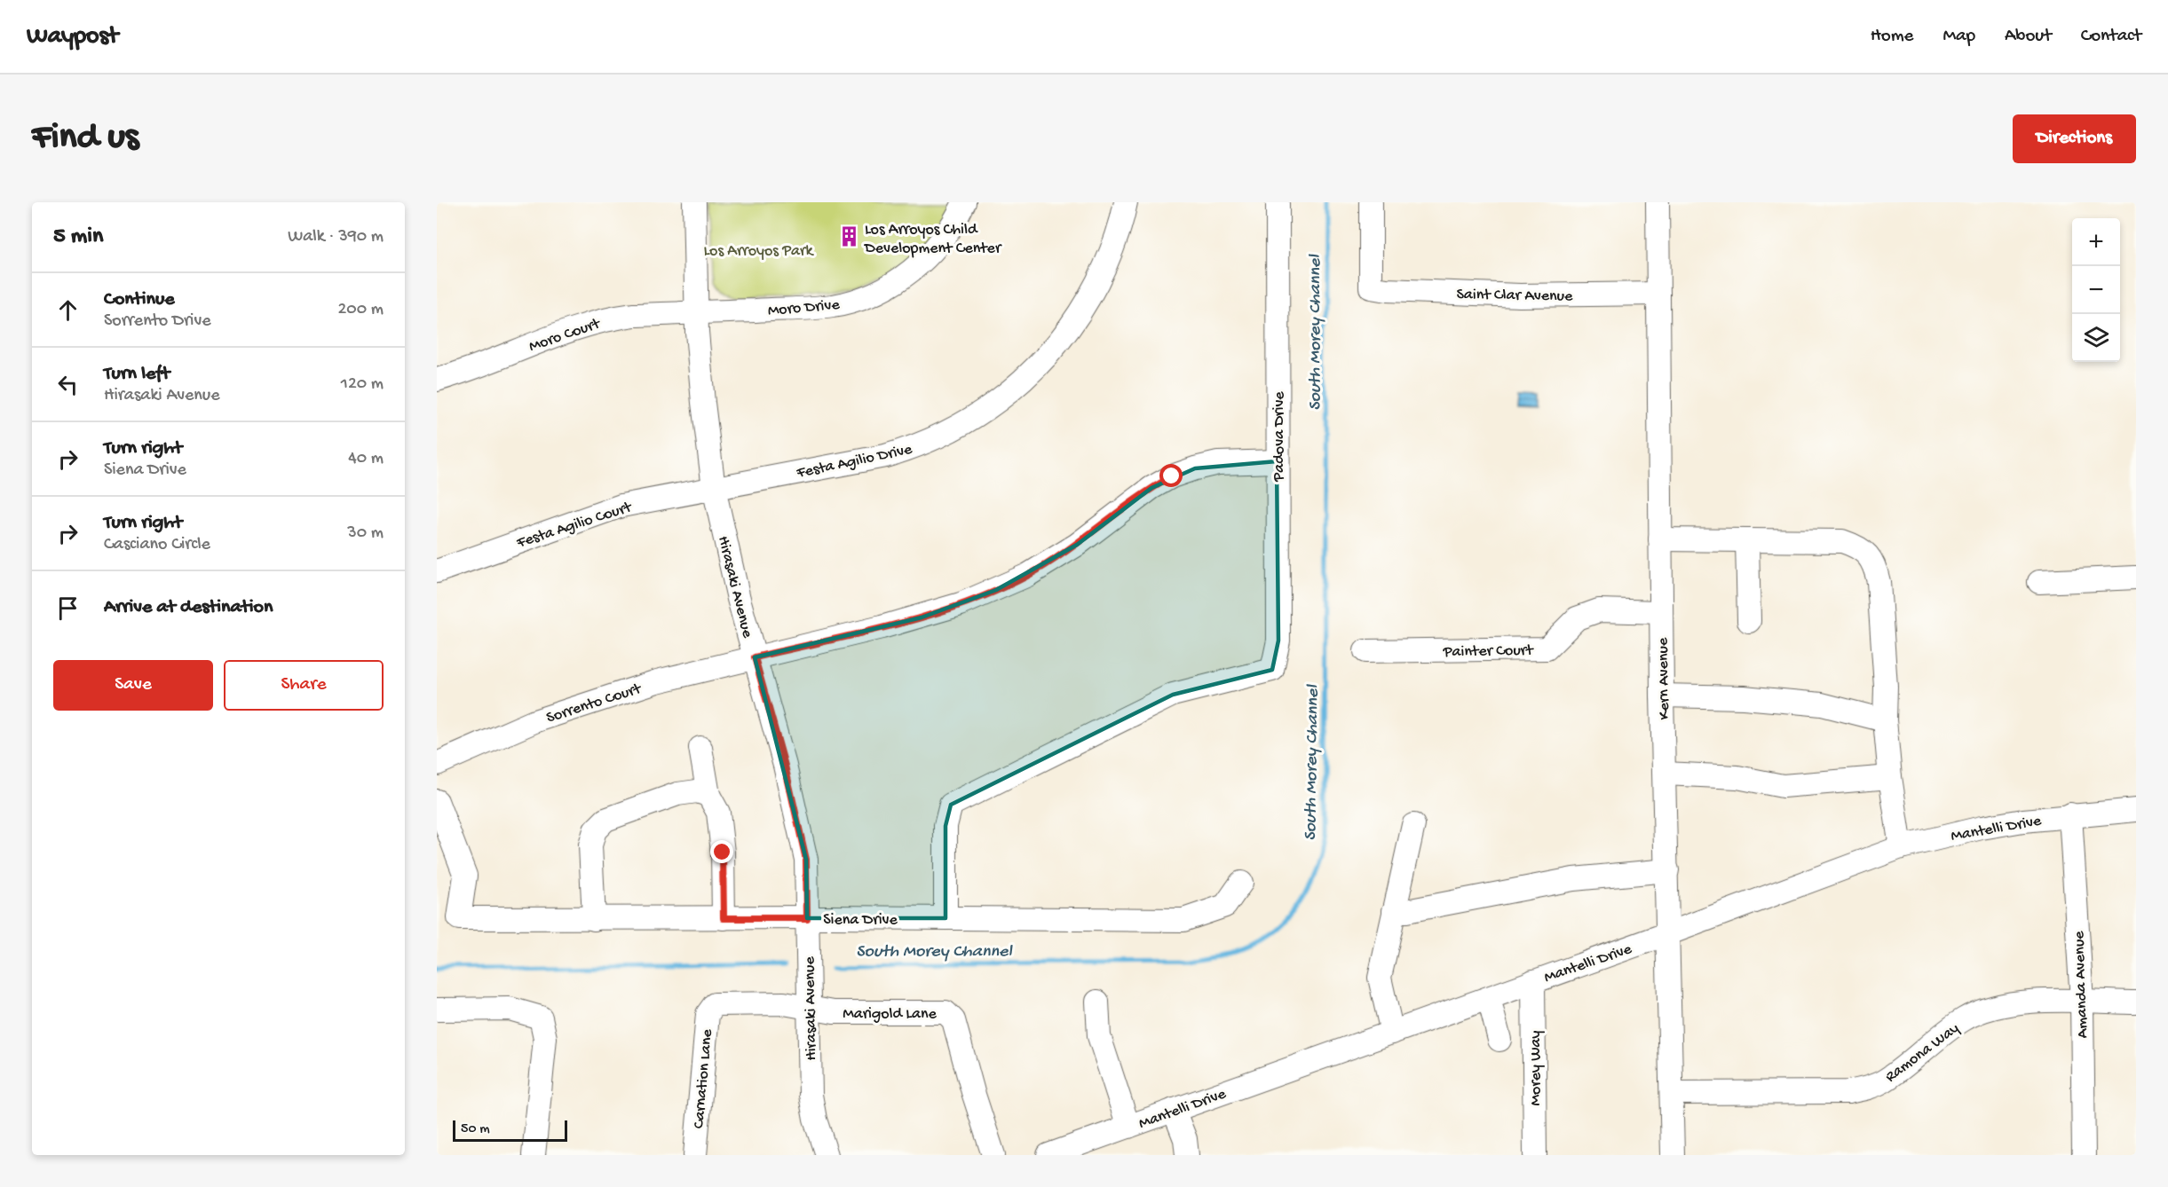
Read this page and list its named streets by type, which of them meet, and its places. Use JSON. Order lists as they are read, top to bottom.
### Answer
{
  "streets": {
    "street": [
      "Saint Clar Avenue",
      "Moro Drive",
      "Moro Court",
      "Padova Drive",
      "Festa Agilio Drive",
      "Festa Agilio Court",
      "Hirasaki Avenue",
      "Painter Court",
      "Kern Avenue",
      "Sorrento Court",
      "Mantelli Drive",
      "Siena Drive",
      "Amanda Avenue",
      "Marigold Lane",
      "Ramona Way",
      "Morey Way",
      "Carnation Lane"
    ]
  },
  "crossings": [
    ["Saint Clar Avenue", "Kern Avenue"],
    ["Moro Drive", "Moro Court"],
    ["Moro Drive", "Hirasaki Avenue"],
    ["Moro Court", "Hirasaki Avenue"],
    ["Padova Drive", "Sorrento Court"],
    ["Padova Drive", "Siena Drive"],
    ["Festa Agilio Drive", "Festa Agilio Court"],
    ["Festa Agilio Drive", "Hirasaki Avenue"],
    ["Festa Agilio Court", "Hirasaki Avenue"],
    ["Hirasaki Avenue", "Sorrento Court"],
    ["Hirasaki Avenue", "Siena Drive"],
    ["Hirasaki Avenue", "Marigold Lane"],
    ["Hirasaki Avenue", "Carnation Lane"],
    ["Painter Court", "Kern Avenue"],
    ["Kern Avenue", "Mantelli Drive"],
    ["Kern Avenue", "Ramona Way"],
    ["Mantelli Drive", "Amanda Avenue"],
    ["Mantelli Drive", "Morey Way"],
    ["Amanda Avenue", "Ramona Way"],
    ["Marigold Lane", "Carnation Lane"]
  ],
  "water": ["South Morey Channel"],
  "parks": ["Los Arroyos Park"],
  "places": {
    "building": ["Los Arroyos Child Development Center"]
  },
  "scale_bar": "50 m",
  "page": {
    "header": "Waypost",
    "nav": [
      "Home",
      "Map",
      "About",
      "Contact"
    ],
    "buttons": [
      "Directions",
      ["Save", "Share"]
    ],
    "title": "Find us",
    "heading": ["5 min", "Walk · 390 m"],
    "map_buttons": ["+", "−"],
    "list": [
      ["Continue", "Sorrento Drive", "200 m"],
      ["Turn left", "Hirasaki Avenue", "120 m"],
      ["Turn right", "Siena Drive", "40 m"],
      ["Turn right", "Casciano Circle", "30 m"],
      "Arrive at destination"
    ],
    "scale": "50 m"
  }
}
